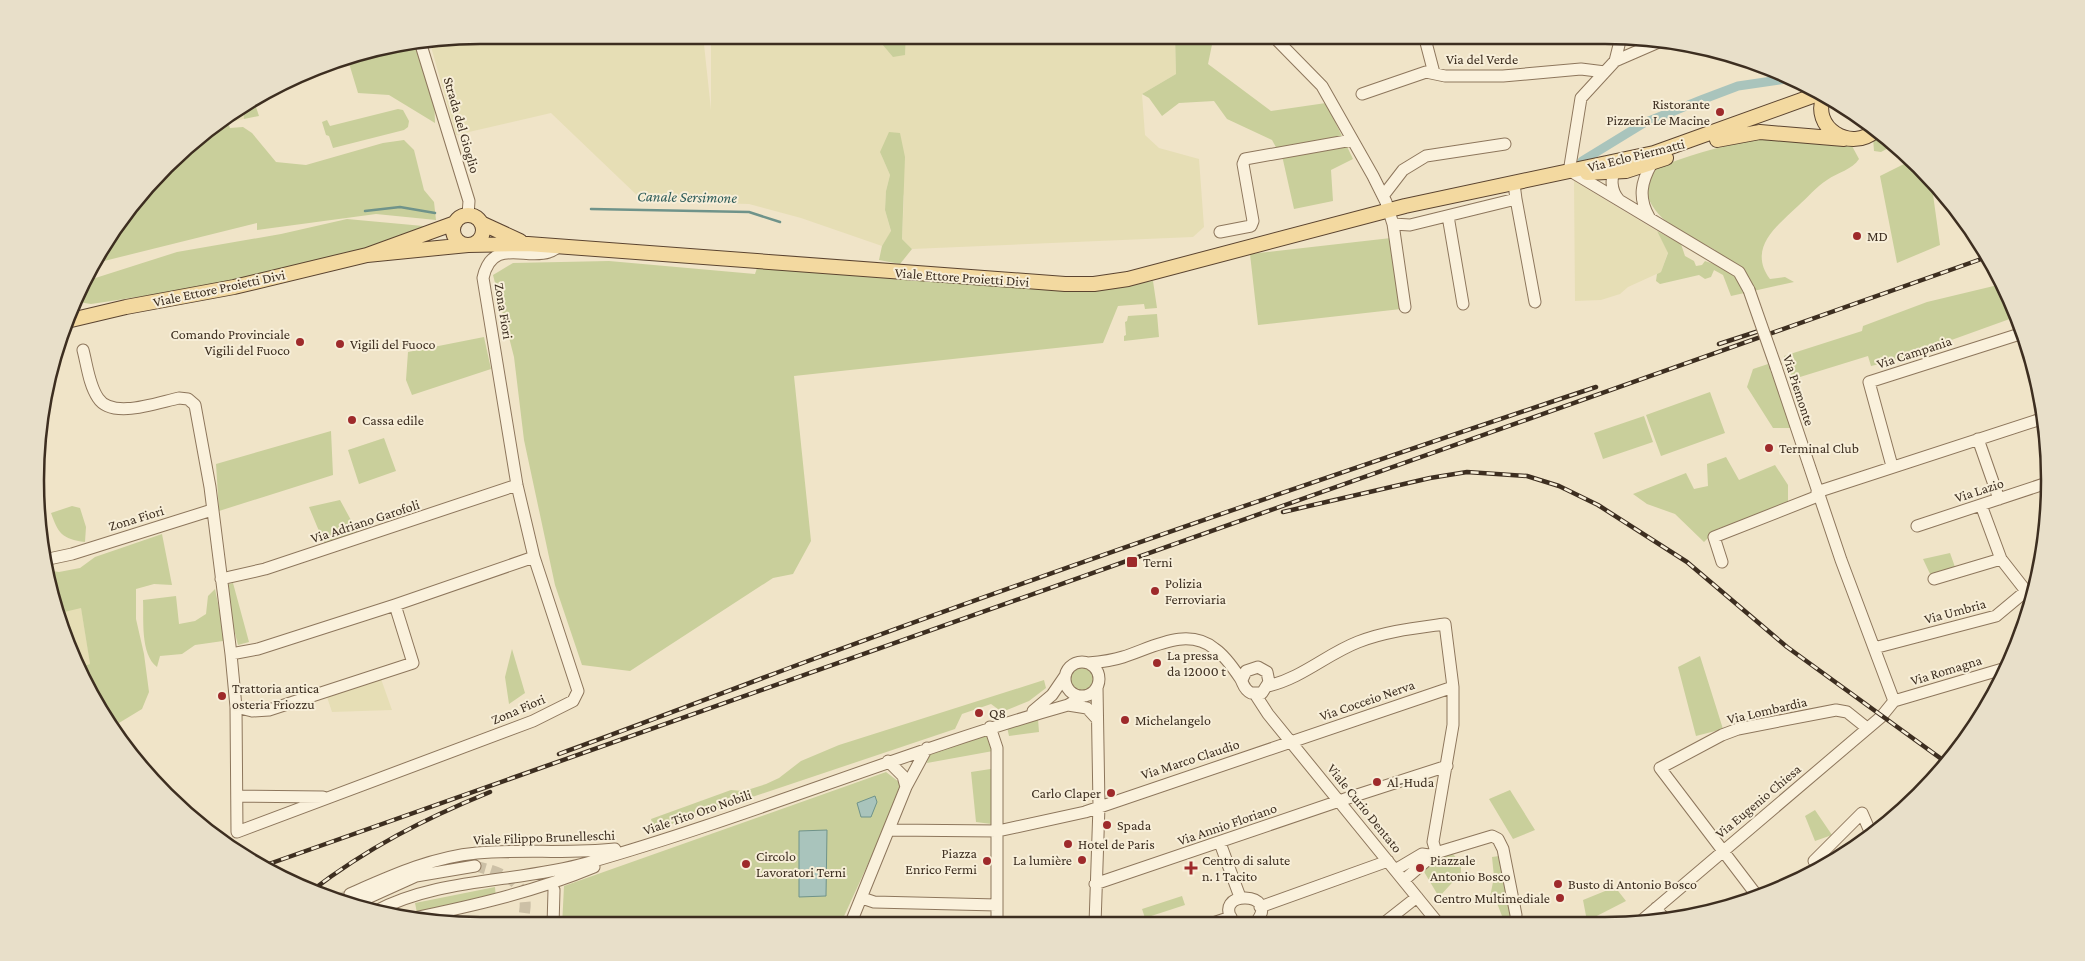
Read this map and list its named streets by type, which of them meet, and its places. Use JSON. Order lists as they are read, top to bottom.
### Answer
{
  "streets": {
    "main road": ["Via Eclo Piermatti", "Viale Ettore Proietti Divi"],
    "street": [
      "Via del Verde",
      "Strada del Gioglio",
      "Zona Fiori",
      "Via Campania",
      "Via Piemonte",
      "Via Lazio",
      "Via Adriano Garofoli",
      "Via Umbria",
      "Via Romagna",
      "Via Cocceio Nerva",
      "Via Lombardia",
      "Via Marco Claudio",
      "Via Eugenio Chiesa",
      "Viale Curio Dentato",
      "Viale Tito Oro Nobili",
      "Via Annio Floriano",
      "Viale Filippo Brunelleschi"
    ]
  },
  "crossings": [
    ["Strada del Gioglio", "Viale Ettore Proietti Divi"],
    ["Via Eclo Piermatti", "Viale Ettore Proietti Divi"],
    ["Via Eclo Piermatti", "Via Piemonte"],
    ["Viale Ettore Proietti Divi", "Zona Fiori"],
    ["Viale Ettore Proietti Divi", "Via Piemonte"],
    ["Zona Fiori", "Via Adriano Garofoli"],
    ["Via Piemonte", "Via Umbria"],
    ["Via Piemonte", "Via Romagna"],
    ["Via Piemonte", "Via Eugenio Chiesa"],
    ["Via Lazio", "Via Umbria"],
    ["Via Romagna", "Via Eugenio Chiesa"],
    ["Via Cocceio Nerva", "Via Marco Claudio"],
    ["Via Cocceio Nerva", "Viale Curio Dentato"],
    ["Via Lombardia", "Via Eugenio Chiesa"],
    ["Via Marco Claudio", "Viale Curio Dentato"],
    ["Viale Curio Dentato", "Via Annio Floriano"],
    ["Viale Tito Oro Nobili", "Viale Filippo Brunelleschi"]
  ],
  "water": ["Canale Sersimone"],
  "places": {
    "other": [
      "Ristorante Pizzeria Le Macine",
      "MD",
      "Comando Provinciale Vigili del Fuoco",
      "Vigili del Fuoco",
      "Cassa edile",
      "Terminal Club",
      "Polizia Ferroviaria",
      "La pressa da 12000 t",
      "Trattoria antica osteria Friozzu",
      "Q8",
      "Michelangelo",
      "Al-Huda",
      "Carlo Claper",
      "Spada",
      "Hotel de Paris",
      "La lumière",
      "Piazza Enrico Fermi",
      "Circolo Lavoratori Terni",
      "Piazzale Antonio Bosco",
      "Busto di Antonio Bosco",
      "Centro Multimediale"
    ],
    "transit": ["Terni"],
    "health": ["Centro di salute n. 1 Tacito"]
  }
}
